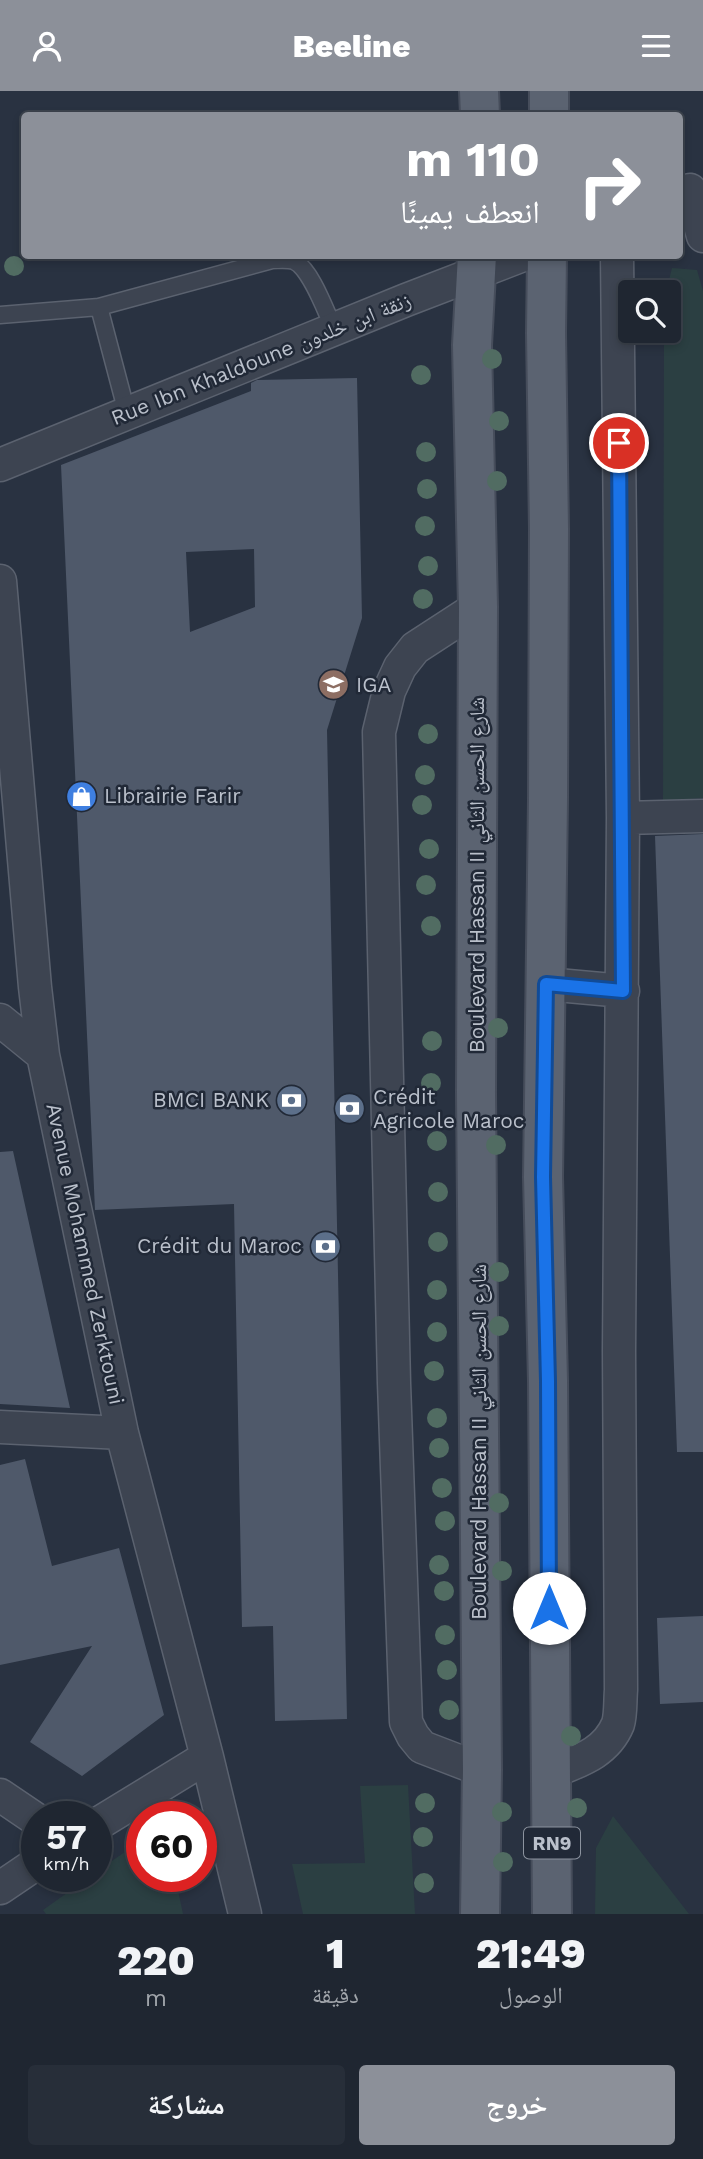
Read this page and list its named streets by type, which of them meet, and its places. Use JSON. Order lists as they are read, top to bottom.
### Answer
{
  "streets": {
    "main road": ["Boulevard Hassan II شارع الحسن الثاني", "RN9"],
    "street": ["Rue Ibn Khaldoune زنقة ابن خلدون", "Avenue Mohammed Zerktouni"]
  },
  "crossings": [
    ["Rue Ibn Khaldoune زنقة ابن خلدون", "Boulevard Hassan II شارع الحسن الثاني"]
  ],
  "places": {
    "school or university": ["IGA"],
    "shop": ["Librairie Farir"],
    "bank": ["BMCI BANK", "Crédit Agricole Maroc", "Crédit du Maroc"]
  },
  "page": {
    "header": "Beeline",
    "turn": ["110 m", "انعطف يمينًا"],
    "speed": "57 km/h",
    "limit": "60",
    "eta": [
      "21:49",
      "الوصول",
      "1",
      "دقيقة",
      "220",
      "m"
    ],
    "buttons": ["خروج", "مشاركة"]
  }
}
